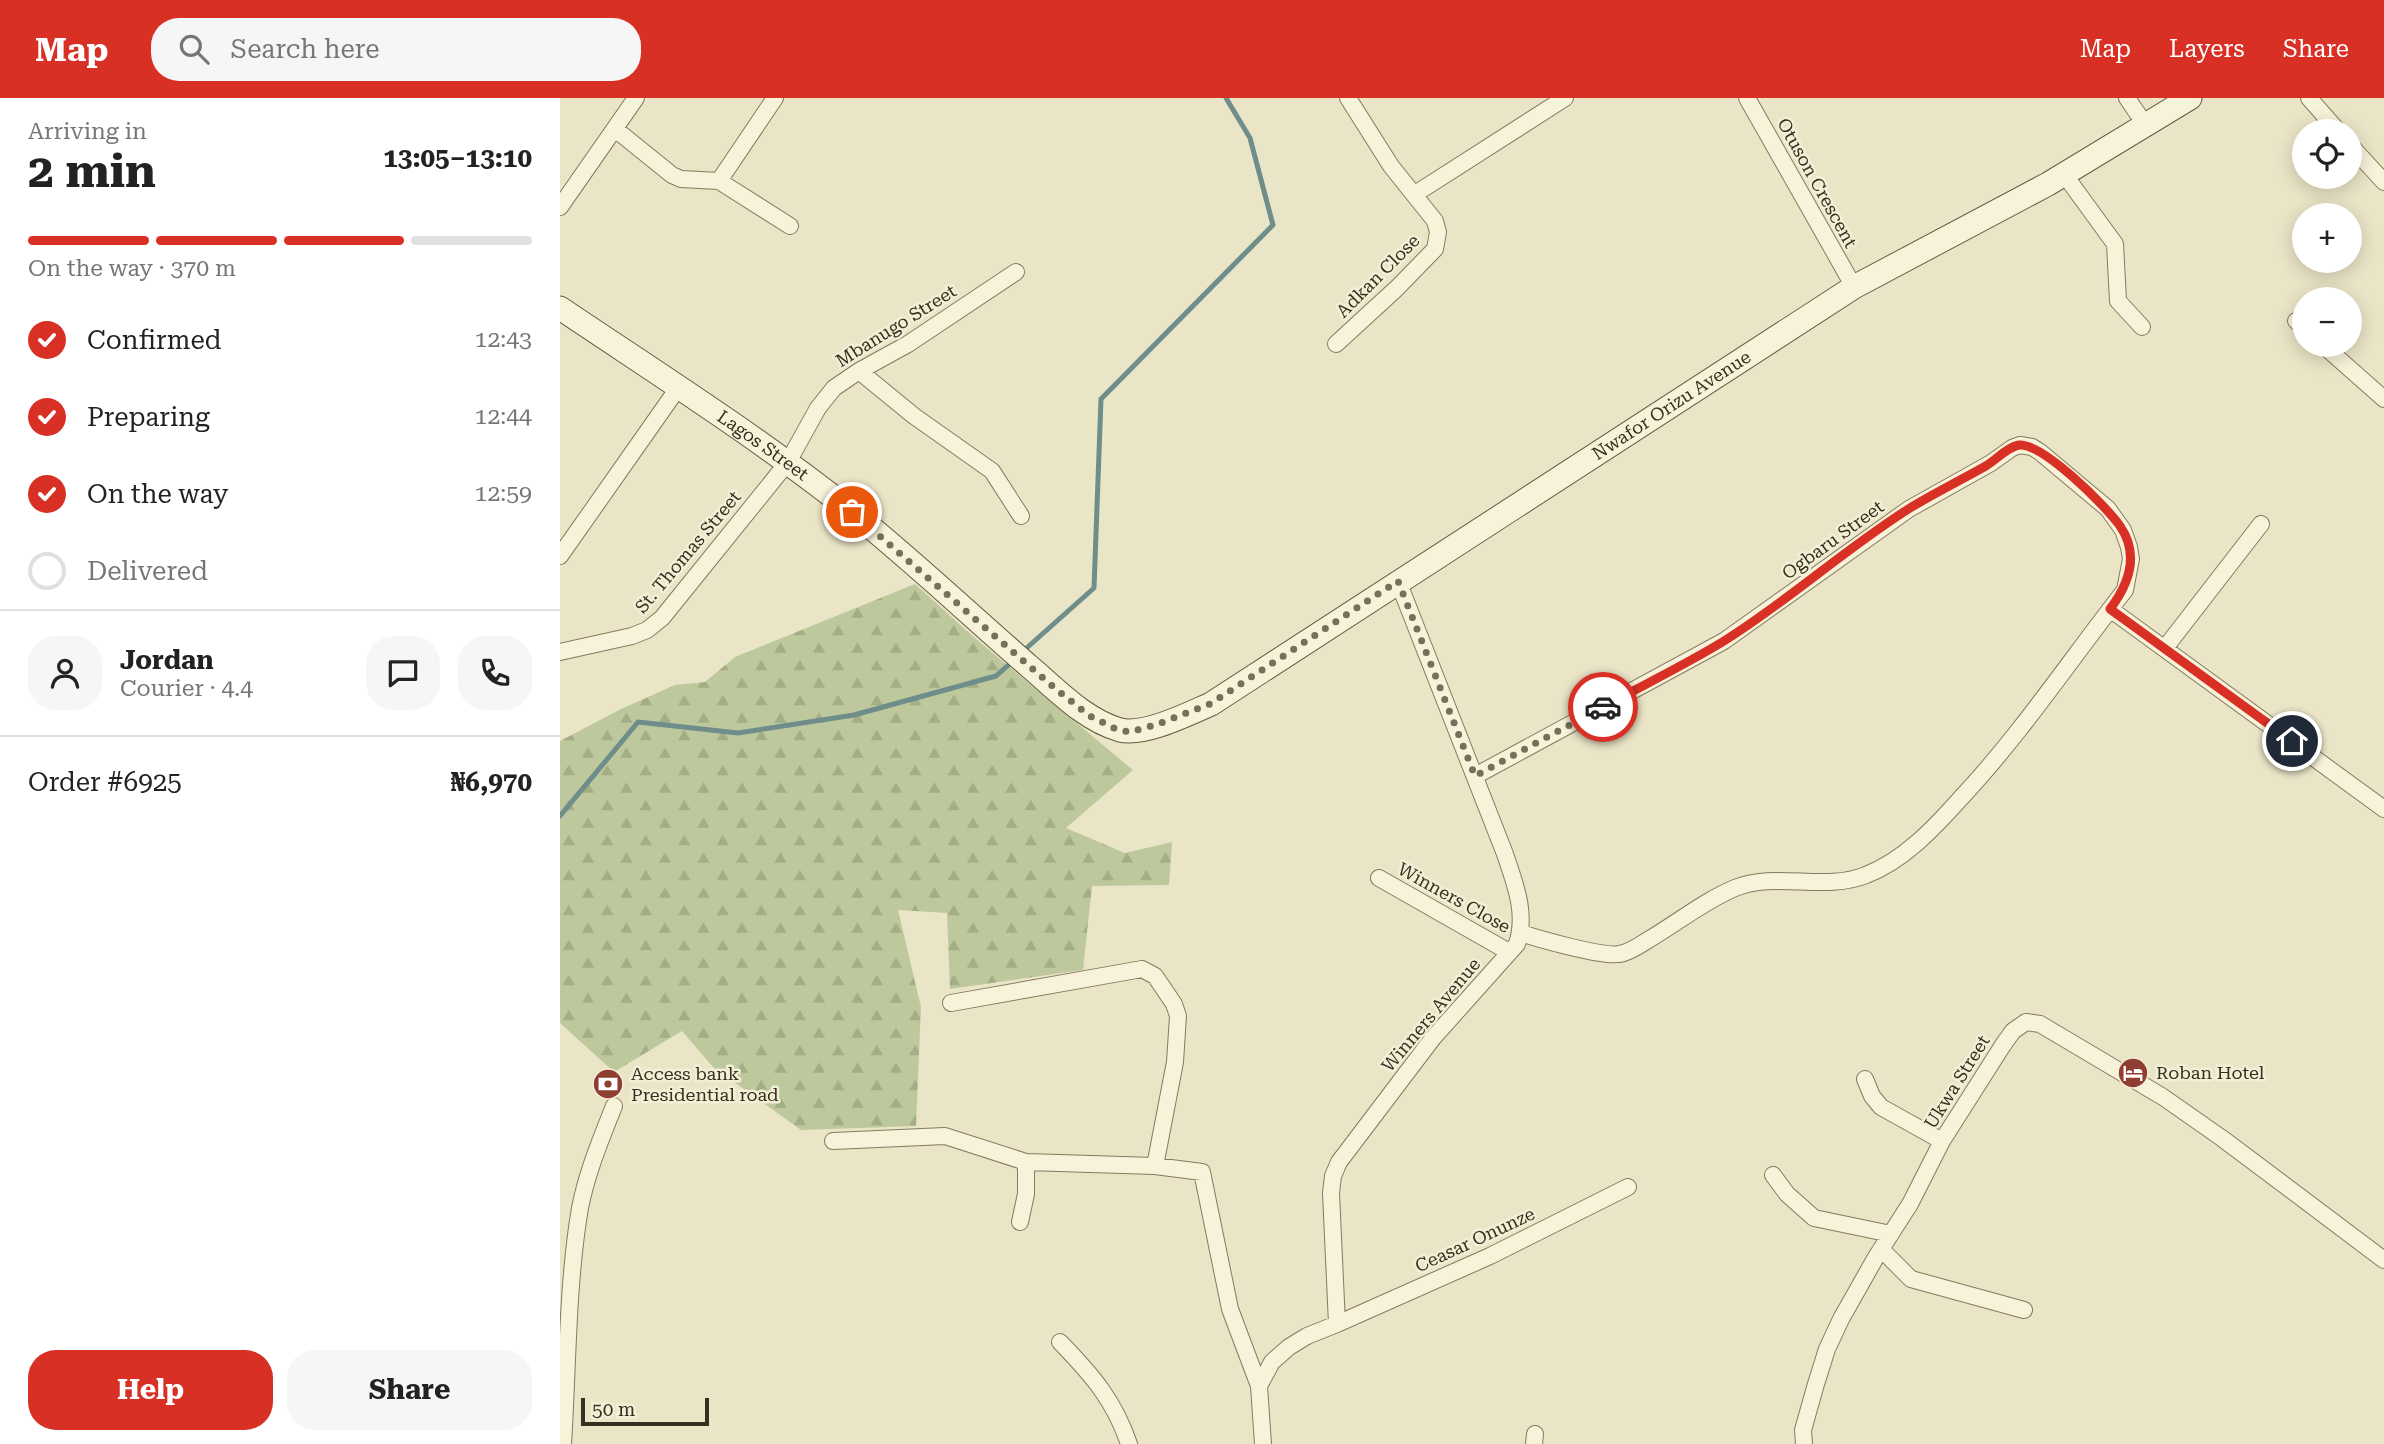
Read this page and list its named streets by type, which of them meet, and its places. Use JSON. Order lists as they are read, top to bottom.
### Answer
{
  "streets": {
    "street": [
      "Otuson Crescent",
      "Adkan Close",
      "Mbanugo Street",
      "Nwafor Orizu Avenue",
      "Lagos Street",
      "Ogbaru Street",
      "St. Thomas Street",
      "Winners Close",
      "Winners Avenue",
      "Ukwa Street",
      "Ceasar Onunze"
    ]
  },
  "crossings": [
    ["Otuson Crescent", "Nwafor Orizu Avenue"],
    ["Mbanugo Street", "Lagos Street"],
    ["Mbanugo Street", "St. Thomas Street"],
    ["Nwafor Orizu Avenue", "Lagos Street"],
    ["Lagos Street", "St. Thomas Street"],
    ["Ogbaru Street", "Winners Avenue"],
    ["Winners Close", "Winners Avenue"],
    ["Winners Avenue", "Ceasar Onunze"]
  ],
  "places": {
    "hotel": ["Roban Hotel"],
    "bank": ["Access bank Presidential road"]
  },
  "scale_bar": "50 m",
  "page": {
    "header": "Map",
    "search": "Search here",
    "nav": ["Map", "Layers", "Share"],
    "heading": ["2 min", "Arriving in", "13:05–13:10"],
    "panel": [
      "Jordan",
      "Courier · 4.4",
      "Order #6925",
      "₦6,970"
    ],
    "map_buttons": ["+", "−"],
    "bar": "On the way · 370 m",
    "list": [
      ["Confirmed", "12:43"],
      ["Preparing", "12:44"],
      ["On the way", "12:59"],
      "Delivered"
    ],
    "buttons": ["Help", "Share"],
    "scale": "50 m"
  }
}
